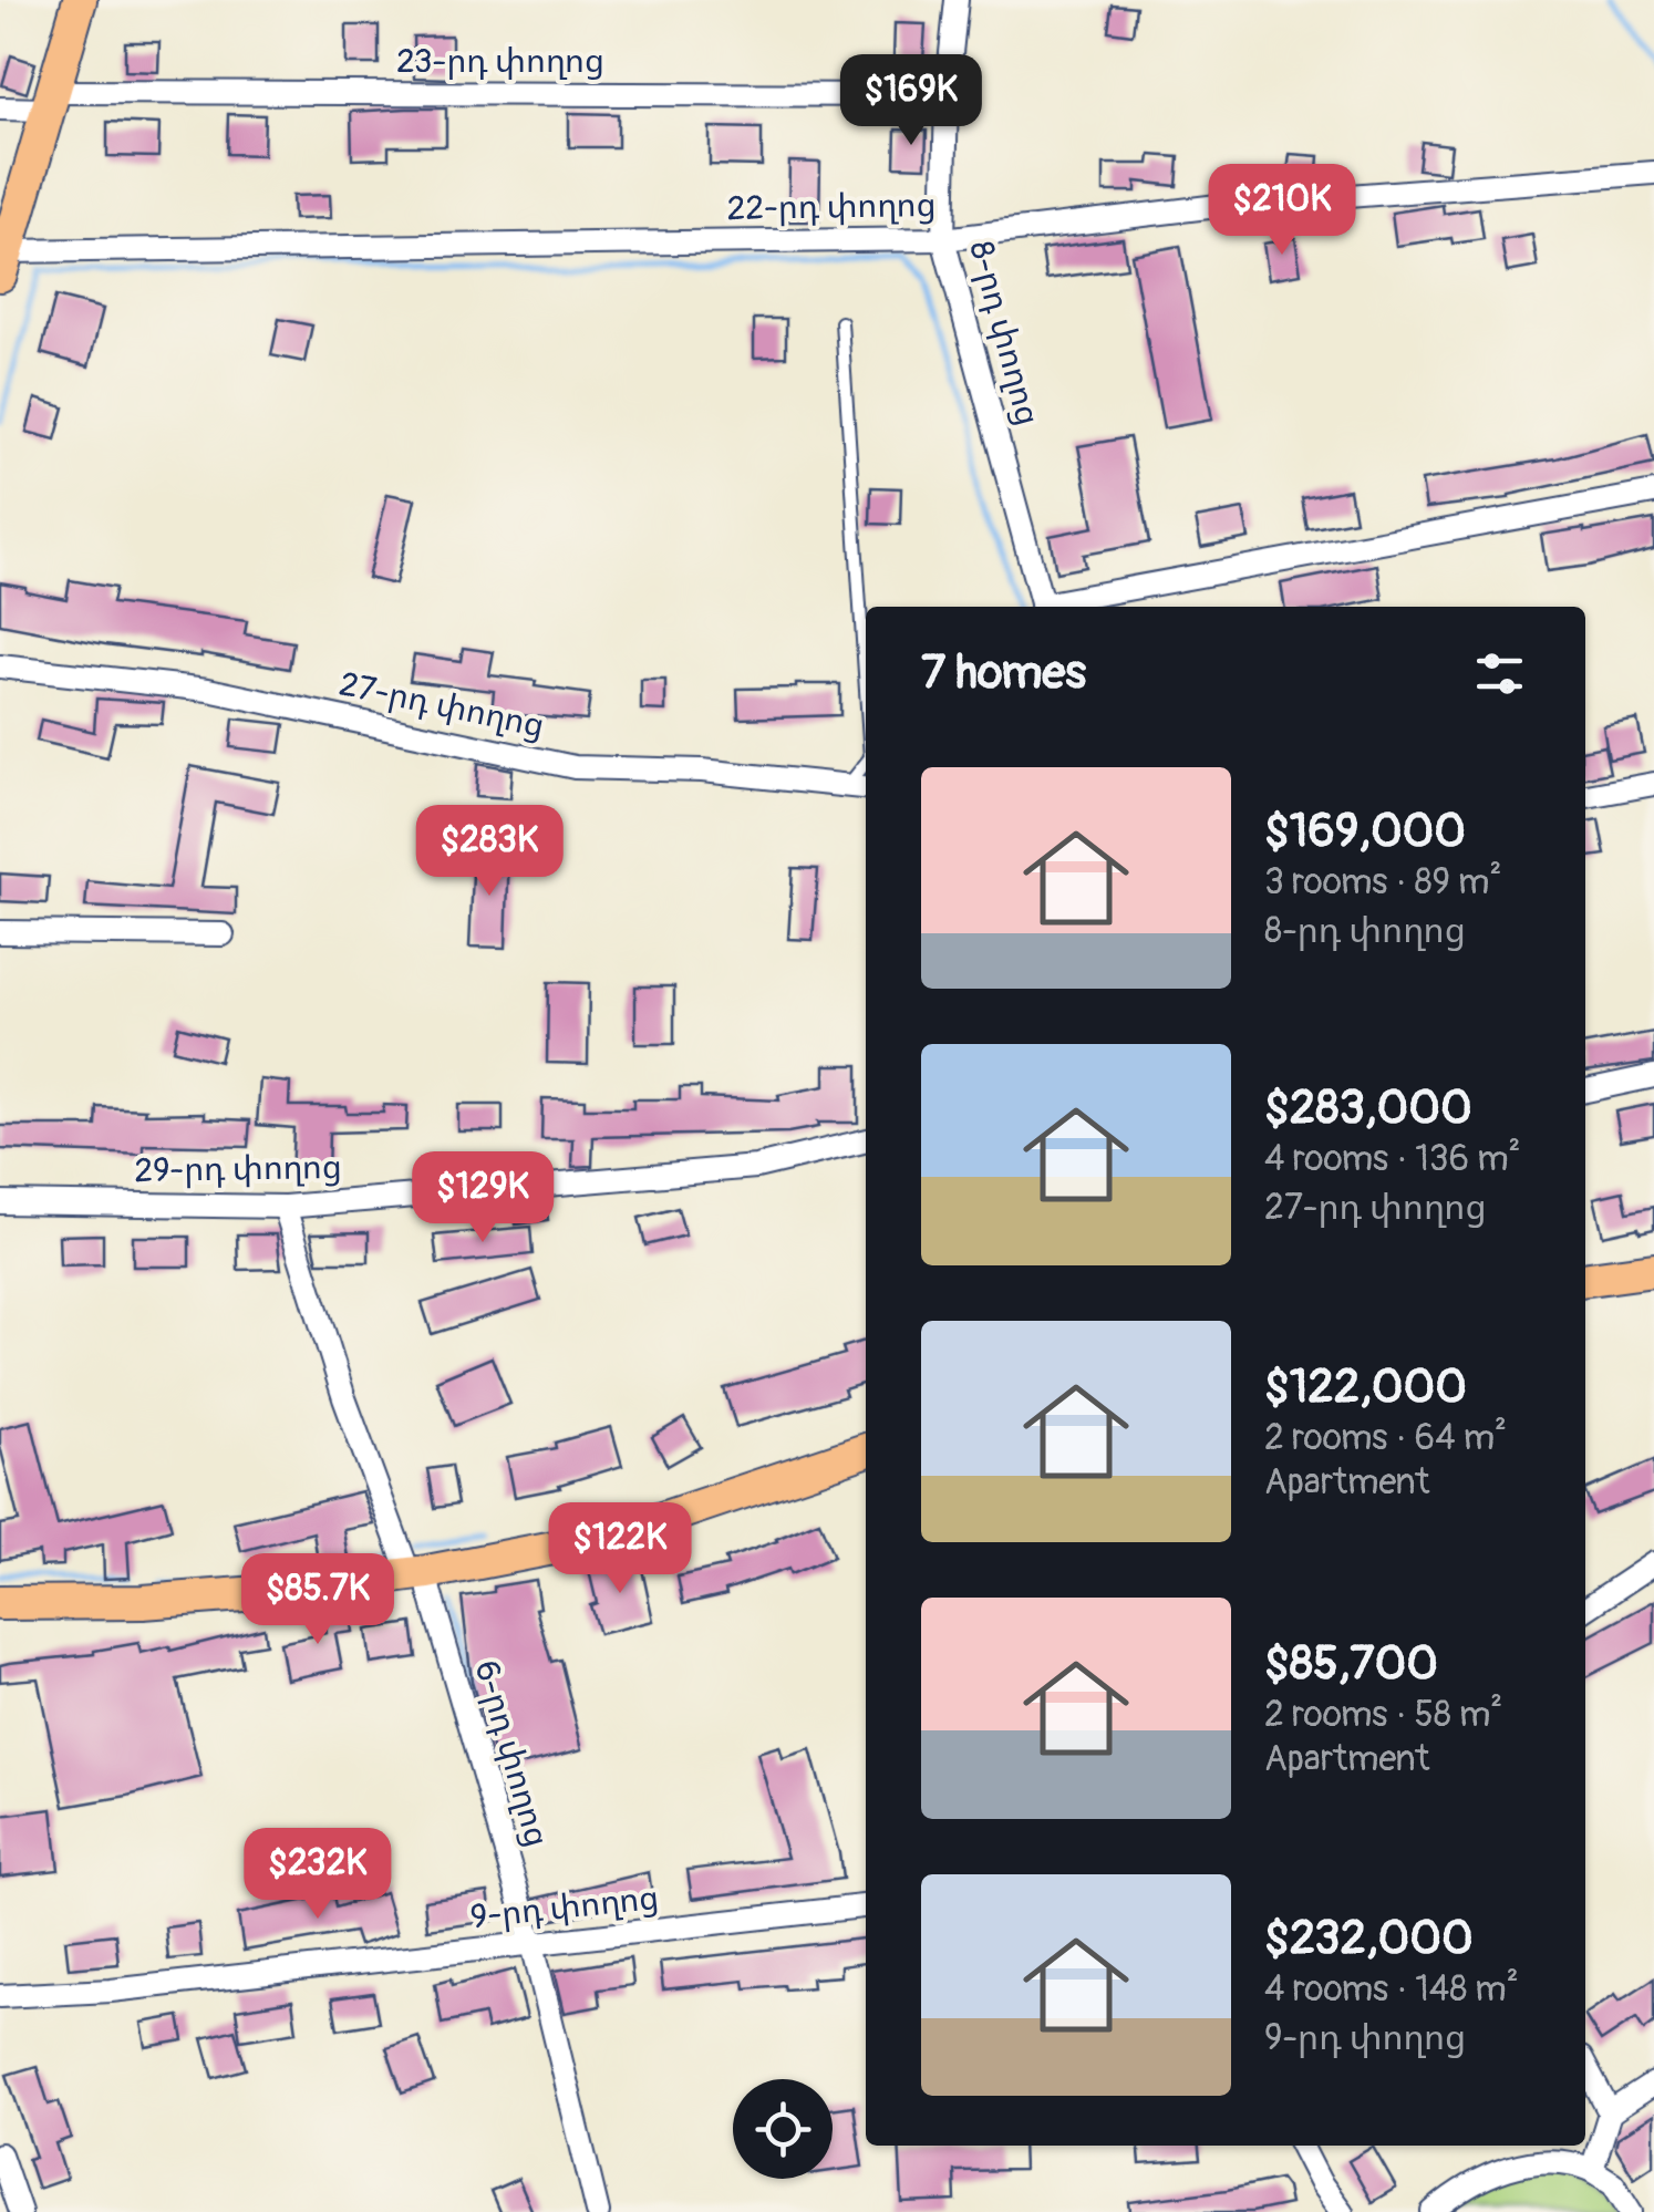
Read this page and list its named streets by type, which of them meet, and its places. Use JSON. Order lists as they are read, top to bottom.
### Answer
{
  "streets": {
    "street": [
      "23-րդ փողոց",
      "22-րդ փողոց",
      "8-րդ փողոց",
      "27-րդ փողոց",
      "29-րդ փողոց",
      "6-րդ փողոց",
      "9-րդ փողոց"
    ]
  },
  "crossings": [
    ["23-րդ փողոց", "8-րդ փողոց"],
    ["22-րդ փողոց", "8-րդ փողոց"],
    ["29-րդ փողոց", "6-րդ փողոց"],
    ["6-րդ փողոց", "9-րդ փողոց"]
  ],
  "page": {
    "price": [
      "$169K",
      "$210K",
      "$283K",
      "$129K",
      "$122K",
      "$85.7K",
      "$232K"
    ],
    "heading": "7 homes",
    "list": [
      {
        "name": "$169,000",
        "note": "3 rooms · 89 m² · 8-րդ փողոց"
      },
      {
        "name": "$283,000",
        "note": "4 rooms · 136 m² · 27-րդ փողոց"
      },
      {
        "name": "$122,000",
        "note": "2 rooms · 64 m² · Apartment"
      },
      {
        "name": "$85,700",
        "note": "2 rooms · 58 m² · Apartment"
      },
      {
        "name": "$232,000",
        "note": "4 rooms · 148 m² · 9-րդ փողոց"
      }
    ]
  }
}
